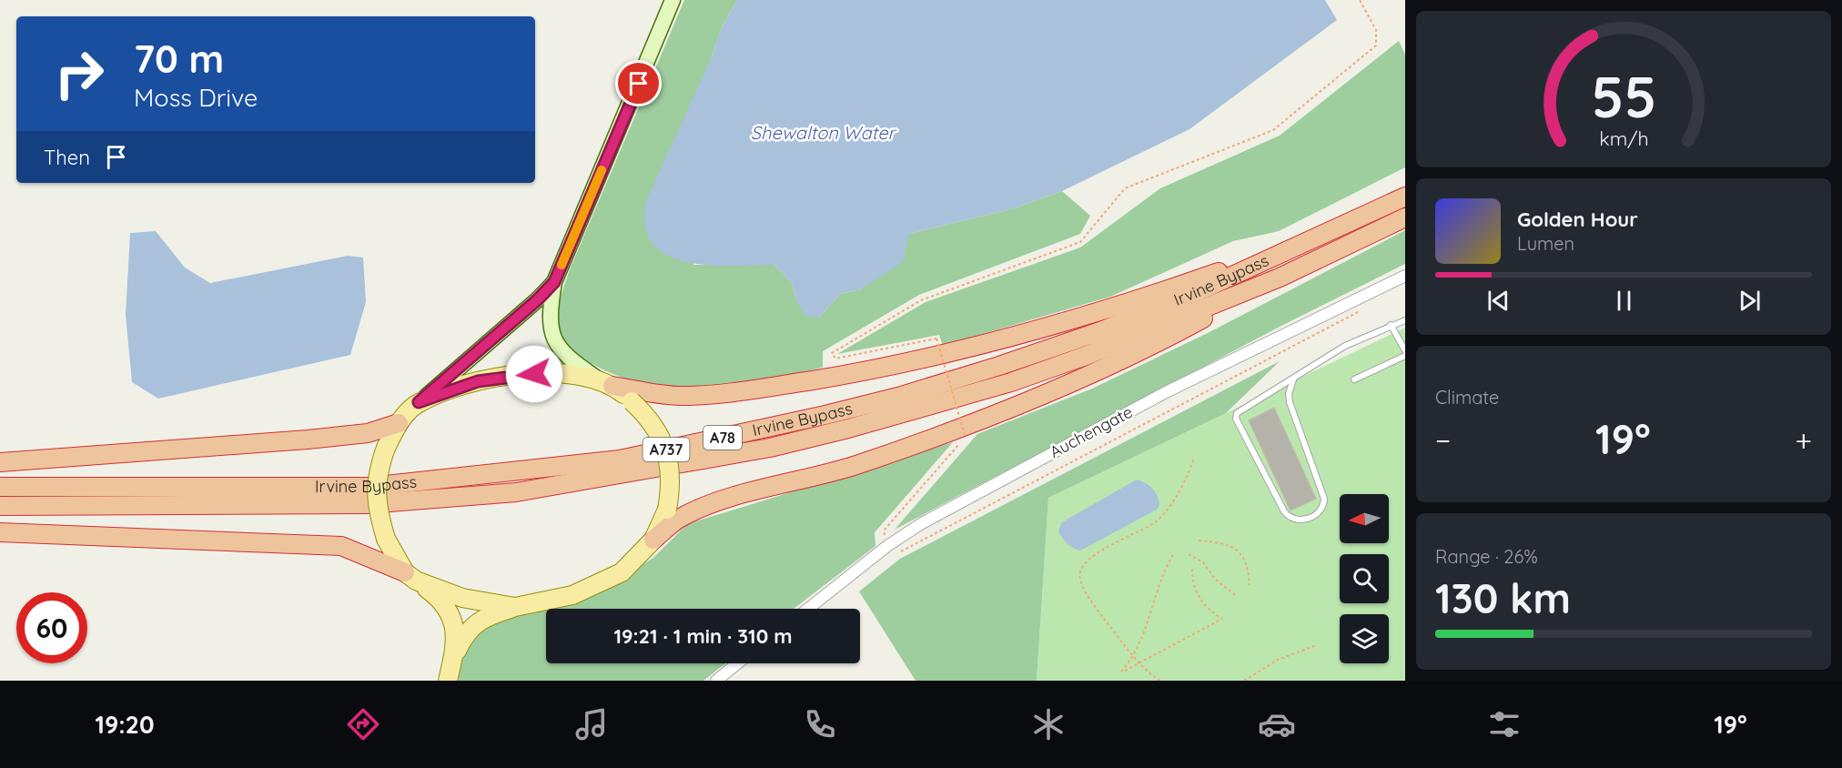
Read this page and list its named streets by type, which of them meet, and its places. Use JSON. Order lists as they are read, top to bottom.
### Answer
{
  "streets": {
    "highway": ["Irvine Bypass", "A78"],
    "main road": ["A737"],
    "street": ["Auchengate"]
  },
  "water": ["Shewalton Water"],
  "north": "left",
  "page": {
    "turn": ["70 m", "Moss Drive"],
    "then": "Then",
    "song": ["Golden Hour", "Lumen"],
    "tile": [
      "Climate",
      ["Range · 26%", "130 km"]
    ],
    "heat": ["−", "19°", "+"],
    "limit": "60",
    "trip": "19:21 · 1 min · 310 m",
    "tabs": ["19:20", "19°"],
    "gauge": ["55", "km/h"]
  }
}
